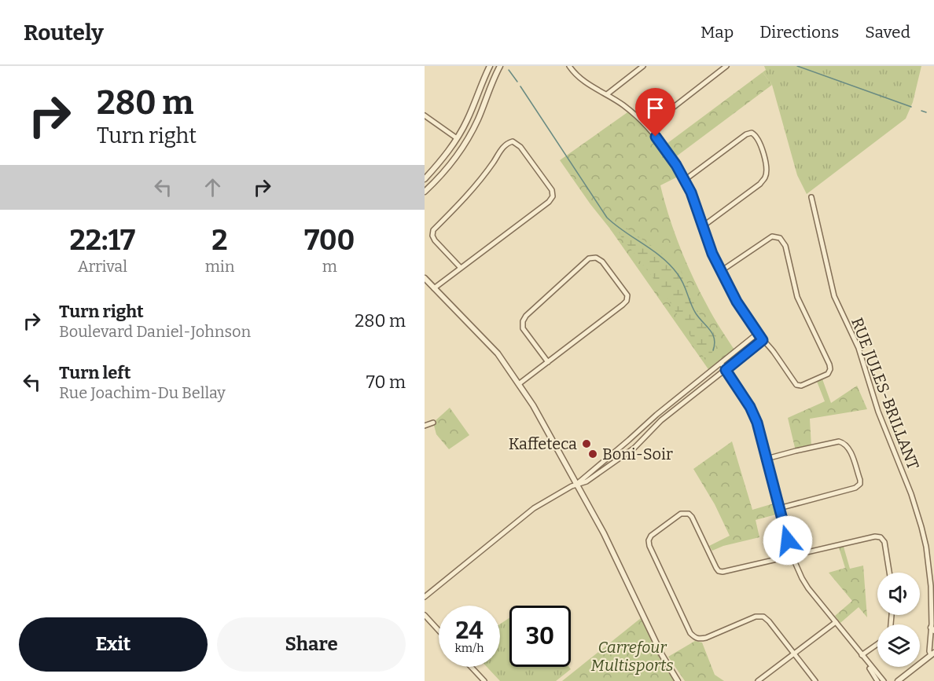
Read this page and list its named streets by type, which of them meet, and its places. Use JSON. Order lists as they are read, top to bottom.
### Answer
{
  "streets": {
    "street": ["RUE JULES-BRILLANT"]
  },
  "parks": ["Carrefour Multisports"],
  "places": ["Kaffeteca", "Boni-Soir"],
  "page": {
    "header": "Routely",
    "nav": ["Map", "Directions", "Saved"],
    "turn": ["280 m", "Turn right"],
    "eta": [
      "22:17",
      "Arrival",
      "2",
      "min",
      "700",
      "m"
    ],
    "list": [
      {
        "name": "Turn right",
        "note": "Boulevard Daniel-Johnson",
        "value": "280 m"
      },
      {
        "name": "Turn left",
        "note": "Rue Joachim-Du Bellay",
        "value": "70 m"
      }
    ],
    "speed": "24 km/h",
    "limit": "30",
    "buttons": ["Exit", "Share"]
  }
}
